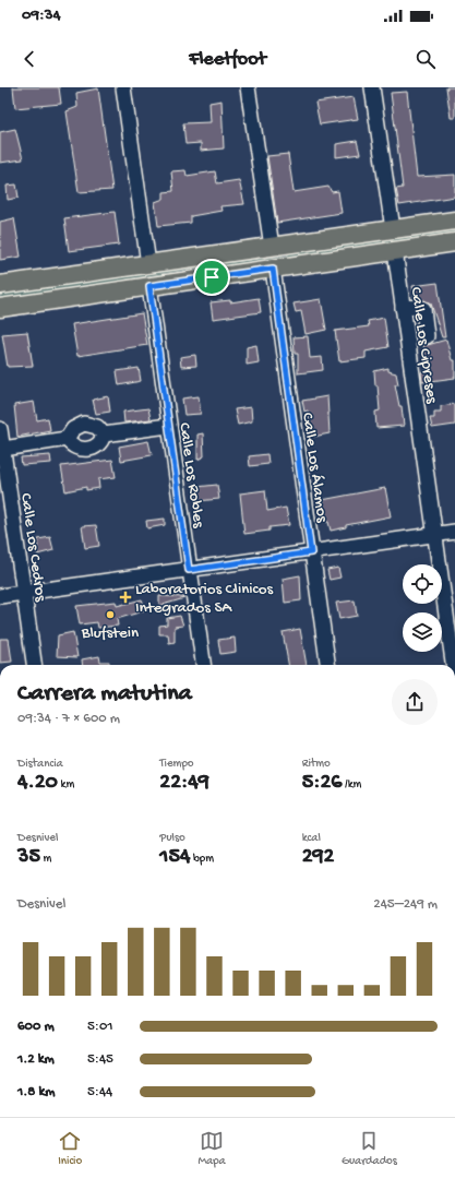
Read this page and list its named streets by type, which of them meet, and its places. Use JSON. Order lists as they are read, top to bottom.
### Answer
{
  "streets": {
    "street": [
      "Calle Los Cipreses",
      "Calle Los Álamos",
      "Calle Los Robles",
      "Calle Los Cedros"
    ]
  },
  "places": {
    "health": ["Laboratorios Clinicos Integrados SA"],
    "other": ["Blufstein"]
  },
  "page": {
    "status": "09:34",
    "header": "Fleetfoot",
    "heading": ["Carrera matutina", "09:34 · 7 × 600 m"],
    "stats": [
      ["Distancia", "4.20 km"],
      ["Tiempo", "22:49"],
      ["Ritmo", "5:26 /km"],
      ["Desnivel", "35 m"],
      ["Pulso", "154 bpm"],
      ["kcal", "292"]
    ],
    "chart": ["Desnivel", "245–249 m"],
    "list": [
      {
        "name": "600 m",
        "note": "5:01"
      },
      {
        "name": "1.2 km",
        "note": "5:45"
      },
      {
        "name": "1.8 km",
        "note": "5:44"
      }
    ],
    "tabs": ["Inicio", "Mapa", "Guardados"]
  }
}
